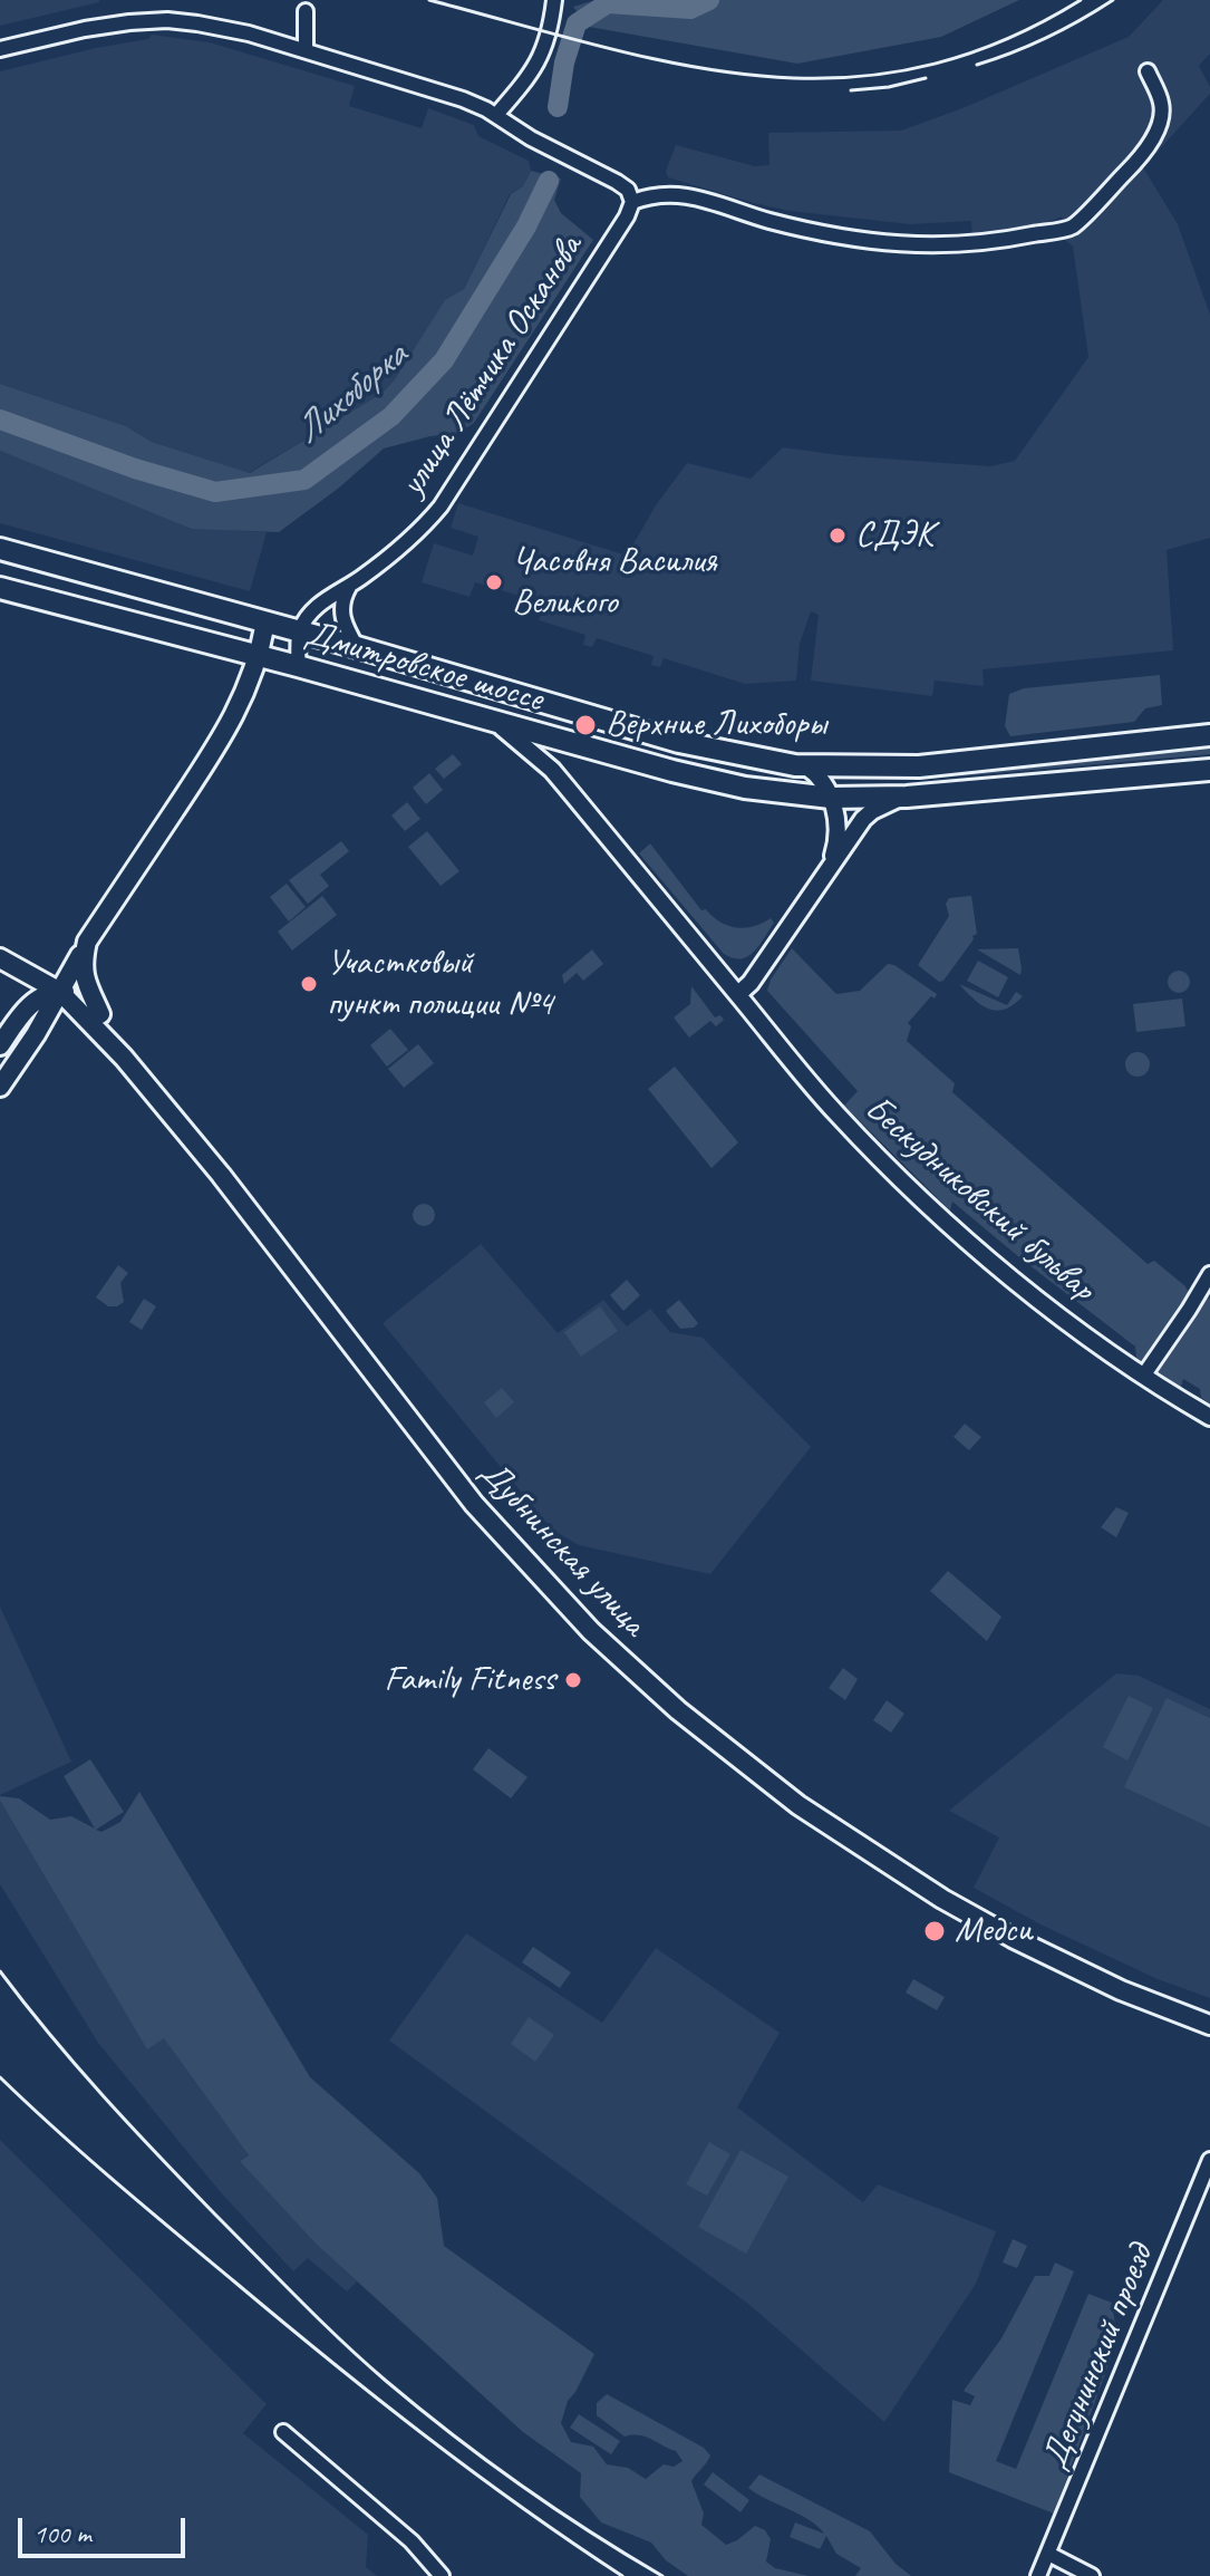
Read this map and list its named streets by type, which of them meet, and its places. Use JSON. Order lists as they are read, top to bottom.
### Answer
{
  "streets": {
    "main road": ["Дмитровское шоссе", "Дубнинская улица"],
    "street": ["улица Лётчика Осканова", "Бескудниковский бульвар", "Дегунинский проезд"]
  },
  "crossings": [
    ["улица Лётчика Осканова", "Дмитровское шоссе"],
    ["Дмитровское шоссе", "Бескудниковский бульвар"]
  ],
  "water": ["Лихоборка"],
  "places": [
    "СДЭК",
    "Часовня Василия Великого",
    "Верхние Лихоборы",
    "Участковый пункт полиции №4",
    "Family Fitness",
    "Медси"
  ],
  "scale_bar": "100 m"
}
